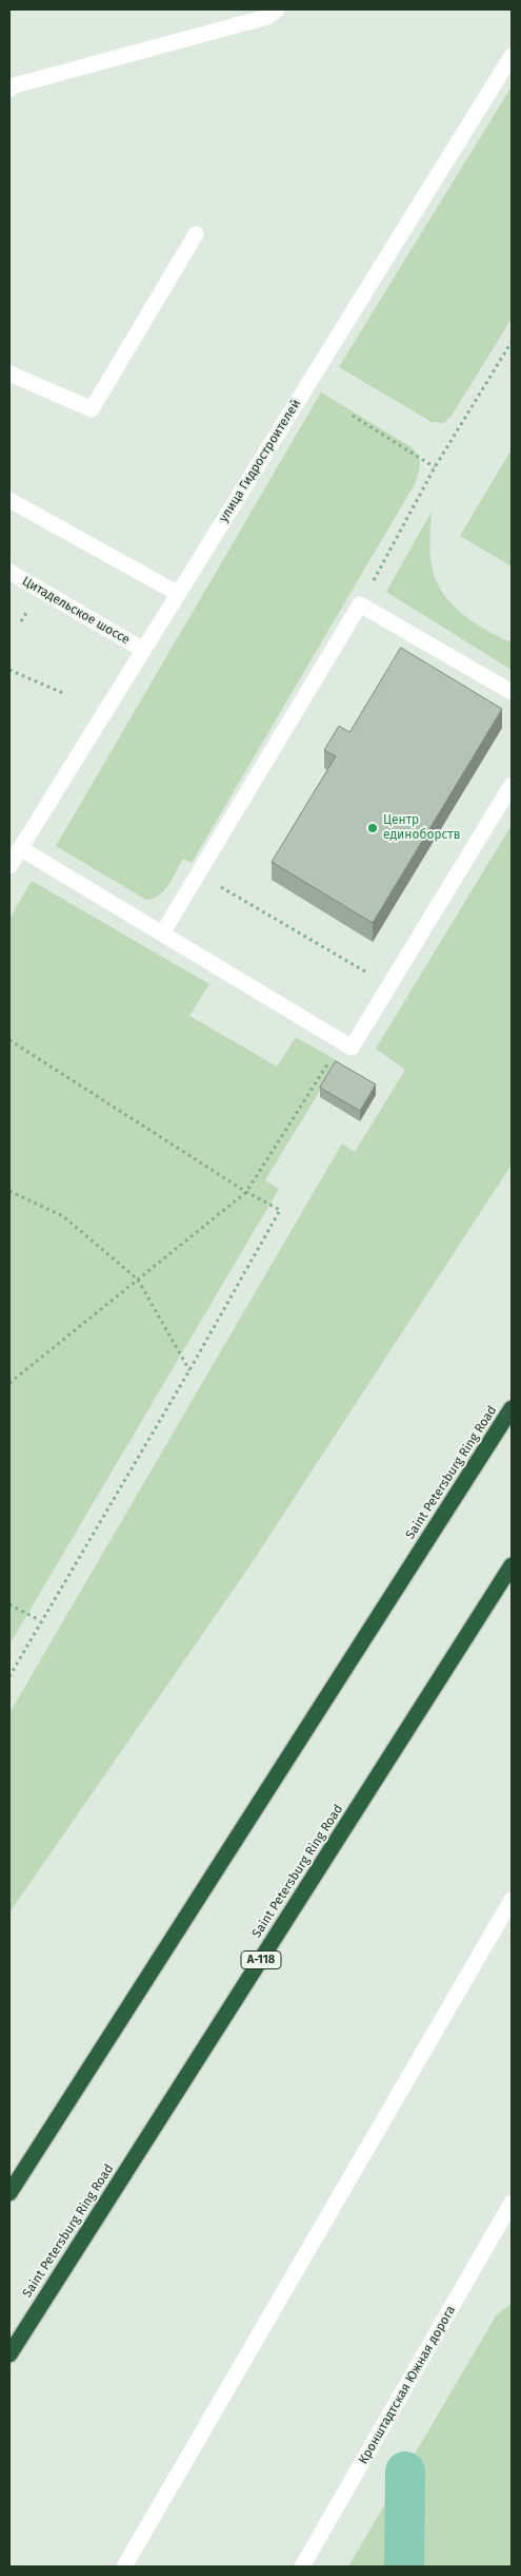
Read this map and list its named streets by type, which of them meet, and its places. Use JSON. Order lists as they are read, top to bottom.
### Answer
{
  "streets": {
    "highway": ["Saint Petersburg Ring Road", "А-118"],
    "street": ["улица Гидростроителей", "Цитадельское шоссе", "Кронштадтская Южная дорога"]
  },
  "crossings": [
    ["улица Гидростроителей", "Цитадельское шоссе"]
  ],
  "places": ["Центр единоборств"]
}
